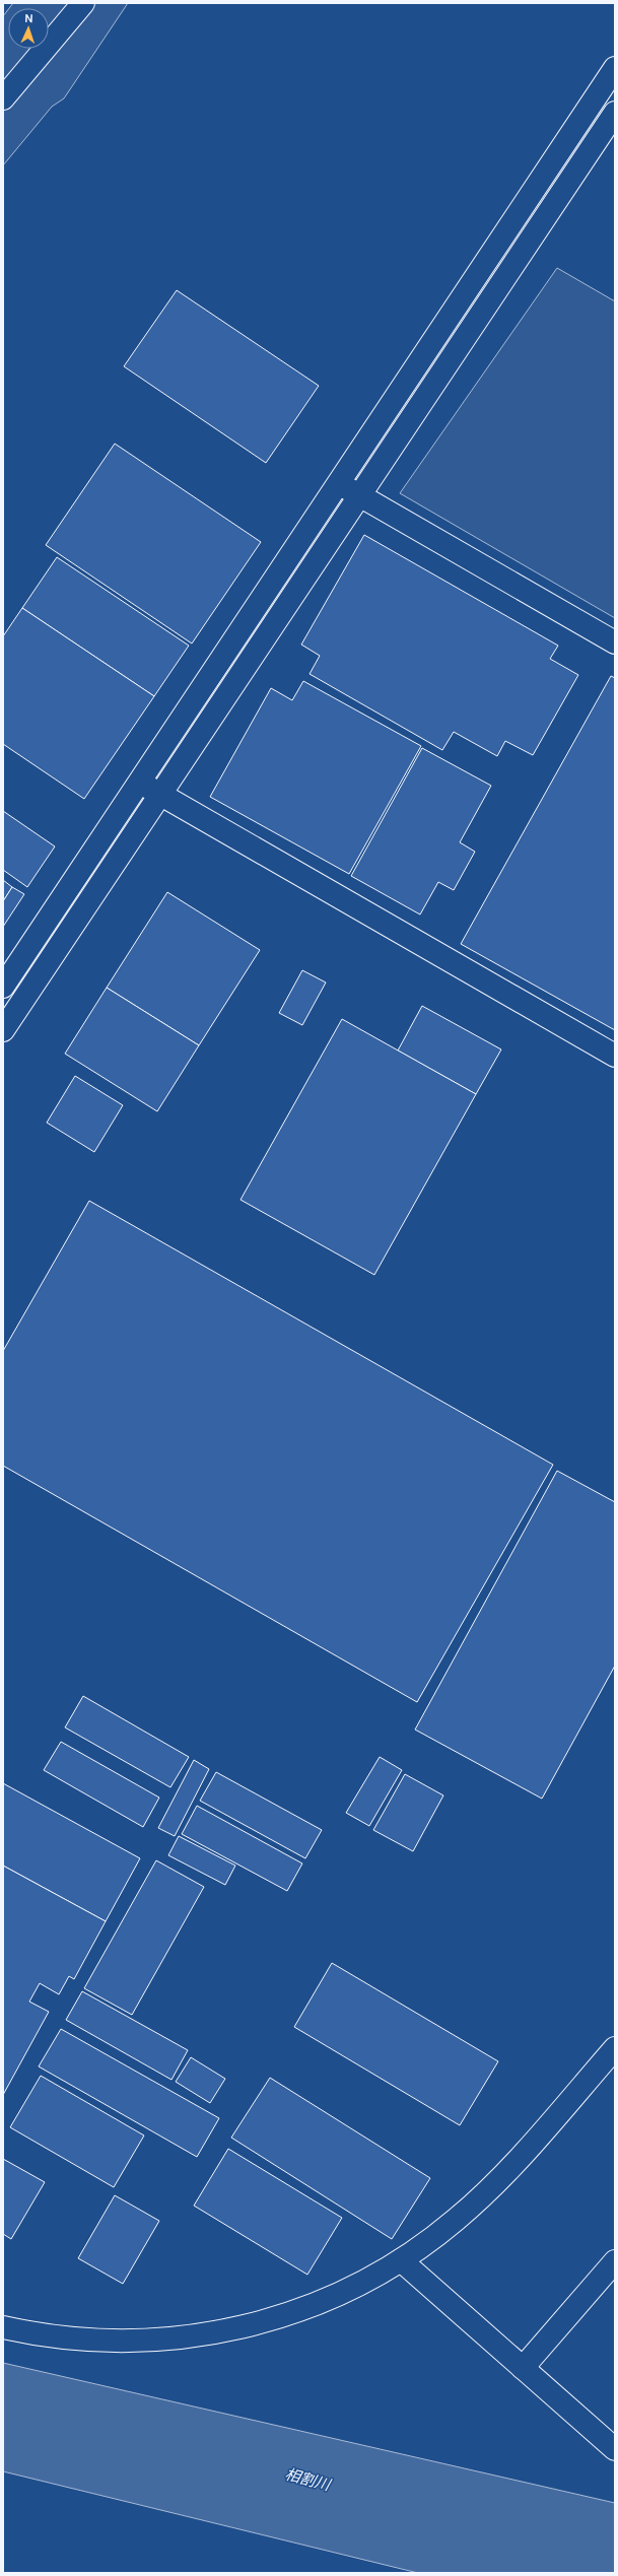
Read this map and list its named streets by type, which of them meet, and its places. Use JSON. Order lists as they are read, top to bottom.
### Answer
{
  "water": ["相割川"],
  "north": "top"
}
